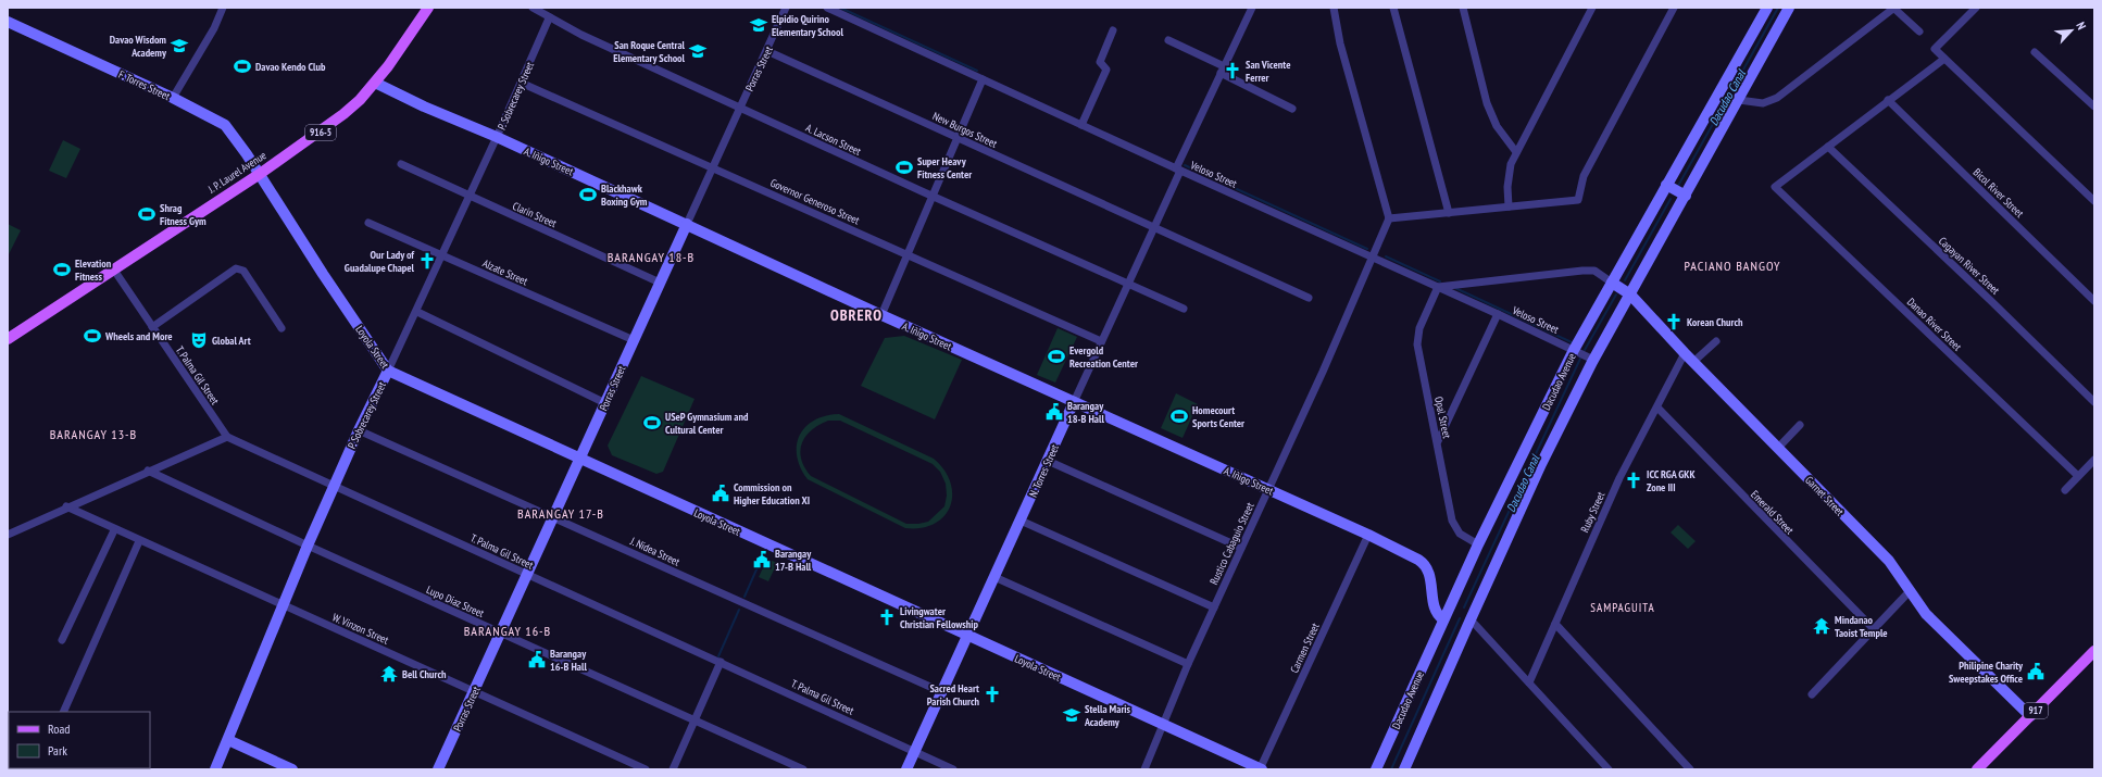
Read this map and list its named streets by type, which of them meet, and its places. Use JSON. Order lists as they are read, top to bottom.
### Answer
{
  "streets": {
    "main road": ["916-5", "J. P. Laurel Avenue", "917"],
    "street": [
      "Porras Street",
      "F. Torres Street",
      "P. Sobrecarey Street",
      "New Burgos Street",
      "A. Lacson Street",
      "A. Iñigo Street",
      "Veloso Street",
      "Bicol River Street",
      "Governor Generoso Street",
      "Clarin Street",
      "Cagayan River Street",
      "Alzate Street",
      "Danao River Street",
      "Loyola Street",
      "T. Palma Gil Street",
      "Dacudao Avenue",
      "Opal Street",
      "N. Torres Street",
      "Garnet Street",
      "Ruby Street",
      "Emerald Street",
      "Rustico Cabaguio Street",
      "J. Nidea Street",
      "Lupo Diaz Street",
      "W. Vinzon Street",
      "Carmen Street"
    ]
  },
  "crossings": [
    ["Porras Street", "New Burgos Street"],
    ["Porras Street", "A. Lacson Street"],
    ["Porras Street", "A. Iñigo Street"],
    ["Porras Street", "Governor Generoso Street"],
    ["Porras Street", "Clarin Street"],
    ["Porras Street", "Alzate Street"],
    ["Porras Street", "Loyola Street"],
    ["Porras Street", "T. Palma Gil Street"],
    ["Porras Street", "J. Nidea Street"],
    ["Porras Street", "Lupo Diaz Street"],
    ["Porras Street", "W. Vinzon Street"],
    ["F. Torres Street", "J. P. Laurel Avenue"],
    ["F. Torres Street", "Loyola Street"],
    ["P. Sobrecarey Street", "A. Lacson Street"],
    ["P. Sobrecarey Street", "A. Iñigo Street"],
    ["P. Sobrecarey Street", "Governor Generoso Street"],
    ["P. Sobrecarey Street", "Clarin Street"],
    ["P. Sobrecarey Street", "Alzate Street"],
    ["P. Sobrecarey Street", "Loyola Street"],
    ["P. Sobrecarey Street", "T. Palma Gil Street"],
    ["P. Sobrecarey Street", "J. Nidea Street"],
    ["P. Sobrecarey Street", "Lupo Diaz Street"],
    ["P. Sobrecarey Street", "W. Vinzon Street"],
    ["New Burgos Street", "N. Torres Street"],
    ["A. Lacson Street", "N. Torres Street"],
    ["A. Iñigo Street", "J. P. Laurel Avenue"],
    ["A. Iñigo Street", "Dacudao Avenue"],
    ["A. Iñigo Street", "N. Torres Street"],
    ["A. Iñigo Street", "Rustico Cabaguio Street"],
    ["A. Iñigo Street", "Carmen Street"],
    ["J. P. Laurel Avenue", "Loyola Street"],
    ["J. P. Laurel Avenue", "T. Palma Gil Street"],
    ["Veloso Street", "Dacudao Avenue"],
    ["Veloso Street", "Opal Street"],
    ["Veloso Street", "N. Torres Street"],
    ["Veloso Street", "Rustico Cabaguio Street"],
    ["Governor Generoso Street", "N. Torres Street"],
    ["Cagayan River Street", "Danao River Street"],
    ["Loyola Street", "N. Torres Street"],
    ["Loyola Street", "Rustico Cabaguio Street"],
    ["Loyola Street", "Carmen Street"],
    ["T. Palma Gil Street", "N. Torres Street"],
    ["Dacudao Avenue", "Opal Street"],
    ["Dacudao Avenue", "Garnet Street"],
    ["N. Torres Street", "J. Nidea Street"],
    ["Garnet Street", "Ruby Street"],
    ["Garnet Street", "917"],
    ["Ruby Street", "Emerald Street"]
  ],
  "districts": [
    "BARANGAY 18-B",
    "PACIANO BANGOY",
    "OBRERO",
    "BARANGAY 13-B",
    "BARANGAY 17-B",
    "SAMPAGUITA",
    "BARANGAY 16-B"
  ],
  "water": ["Dacudao Canal"],
  "places": {
    "school or university": [
      "Elpidio Quirino Elementary School",
      "Davao Wisdom Academy",
      "San Roque Central Elementary School",
      "Stella Maris Academy"
    ],
    "sports": [
      "Davao Kendo Club",
      "Super Heavy Fitness Center",
      "Blackhawk Boxing Gym",
      "Shrag Fitness Gym",
      "Elevation Fitness",
      "Wheels and More",
      "Evergold Recreation Center",
      "Homecourt Sports Center",
      "USeP Gymnasium and Cultural Center"
    ],
    "church": [
      "San Vicente Ferrer",
      "Our Lady of Guadalupe Chapel",
      "Korean Church",
      "ICC RGA GKK Zone III",
      "Livingwater Christian Fellowship",
      "Sacred Heart Parish Church"
    ],
    "theatre": ["Global Art"],
    "public building": [
      "Barangay 18-B Hall",
      "Commission on Higher Education XI",
      "Barangay 17-B Hall",
      "Barangay 16-B Hall",
      "Philipine Charity Sweepstakes Office"
    ],
    "temple": ["Mindanao Taoist Temple", "Bell Church"]
  },
  "legend": ["Road", "Park"],
  "north": "top right"
}
